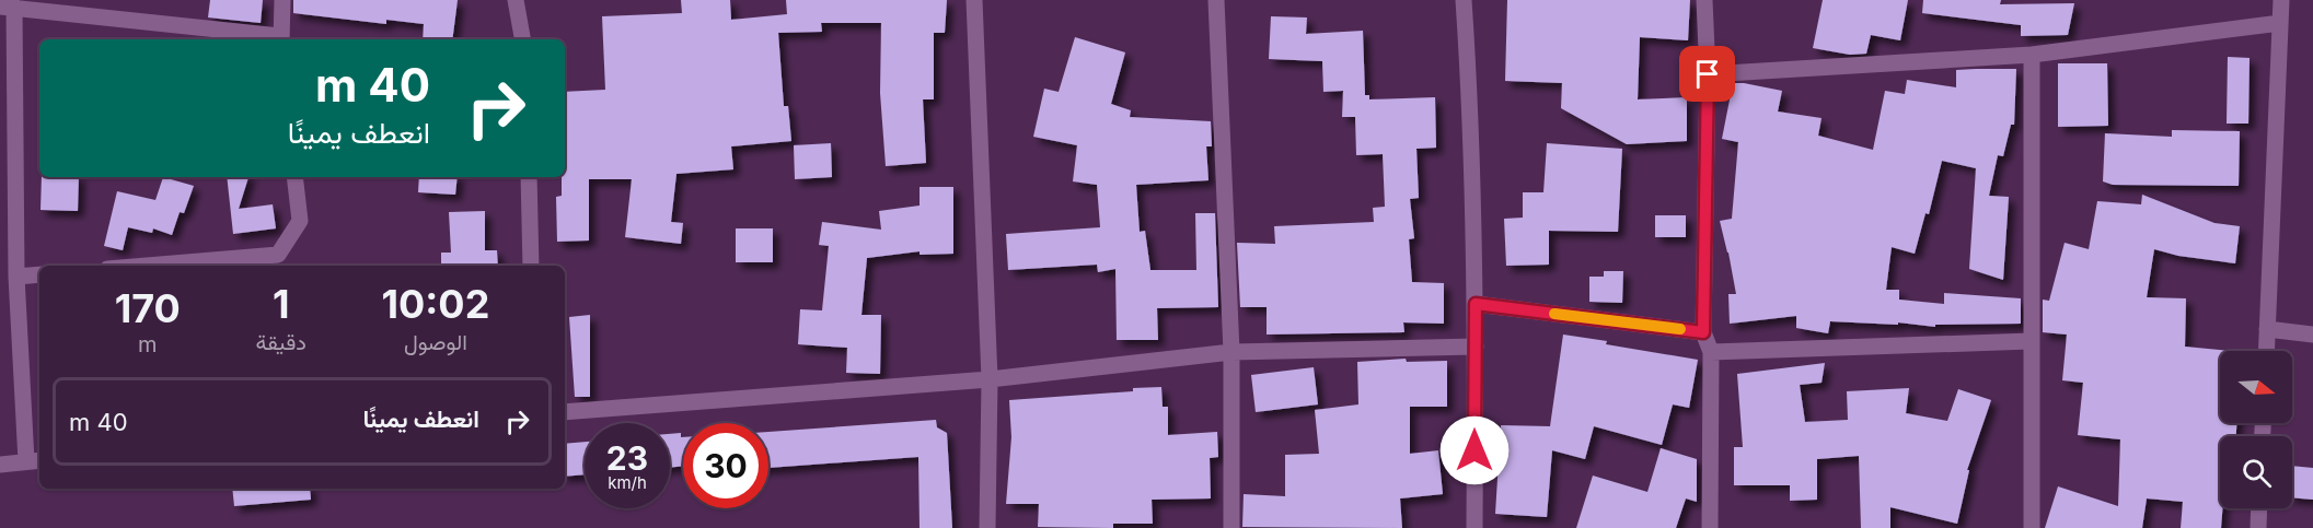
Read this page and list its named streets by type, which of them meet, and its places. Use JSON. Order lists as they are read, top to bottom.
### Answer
{
  "north": "right",
  "page": {
    "turn": ["40 m", "انعطف يمينًا"],
    "eta": [
      "10:02",
      "الوصول",
      "1",
      "دقيقة",
      "170",
      "m"
    ],
    "list": [
      {
        "name": "انعطف يمينًا",
        "value": "40 m"
      }
    ],
    "speed": "23 km/h",
    "limit": "30"
  }
}
